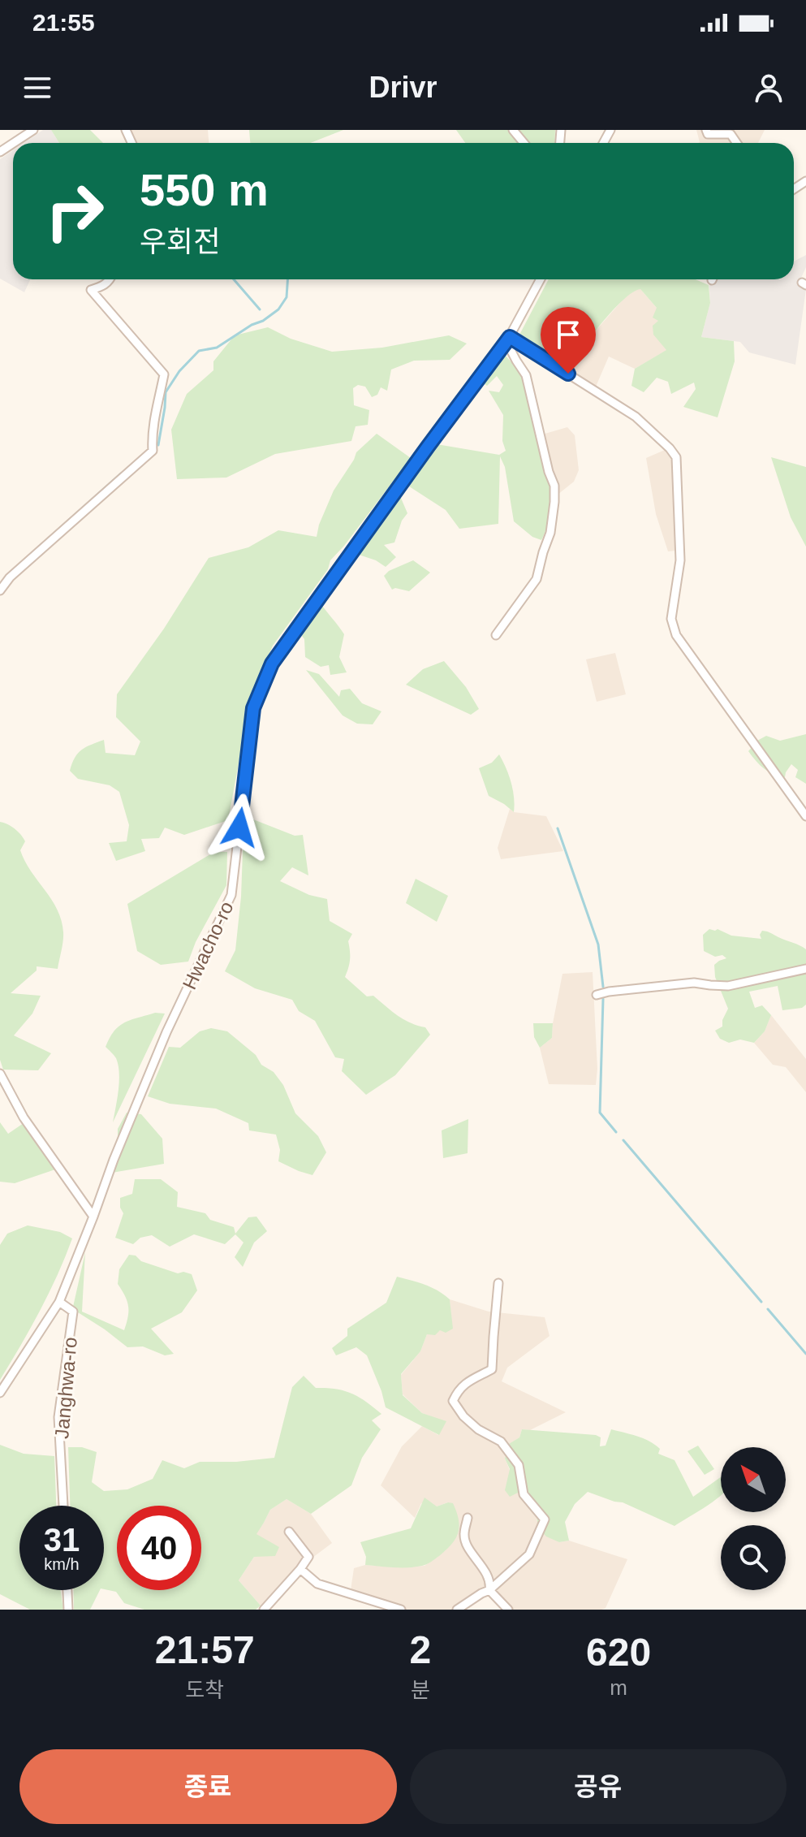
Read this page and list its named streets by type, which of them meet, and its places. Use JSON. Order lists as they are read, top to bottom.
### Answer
{
  "streets": {
    "street": ["Hwacho-ro", "Janghwa-ro"]
  },
  "crossings": [
    ["Hwacho-ro", "Janghwa-ro"]
  ],
  "north": "top left",
  "page": {
    "status": "21:55",
    "header": "Drivr",
    "turn": ["550 m", "우회전"],
    "speed": "31 km/h",
    "limit": "40",
    "eta": [
      "21:57",
      "도착",
      "2",
      "분",
      "620",
      "m"
    ],
    "buttons": ["종료", "공유"]
  }
}
